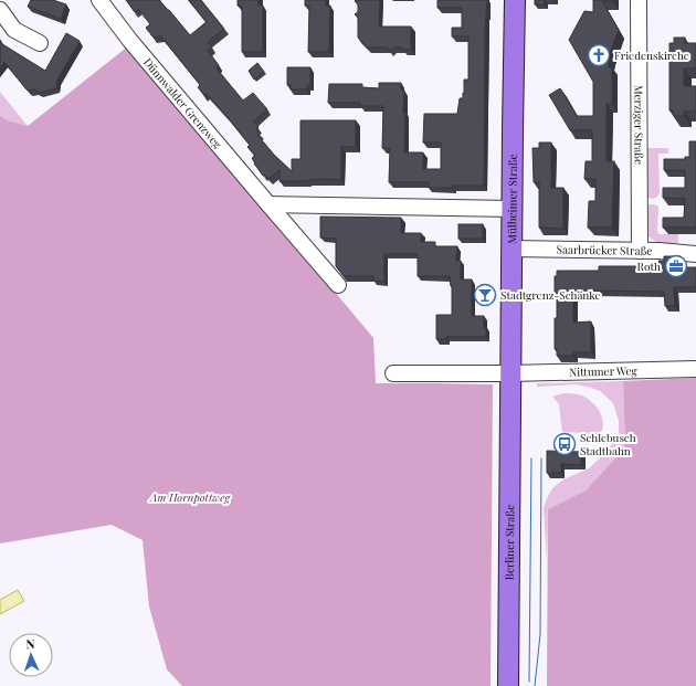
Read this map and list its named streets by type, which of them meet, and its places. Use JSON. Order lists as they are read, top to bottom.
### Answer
{
  "streets": {
    "main road": ["Mülheimer Straße", "Berliner Straße"],
    "street": [
      "Dünnwalder Grenzweg",
      "Merziger Straße",
      "Saarbrücker Straße",
      "Nittumer Weg"
    ]
  },
  "crossings": [
    ["Merziger Straße", "Saarbrücker Straße"],
    ["Mülheimer Straße", "Saarbrücker Straße"],
    ["Mülheimer Straße", "Nittumer Weg"],
    ["Mülheimer Straße", "Berliner Straße"]
  ],
  "parks": ["Am Hornpottweg"],
  "places": {
    "church": ["Friedenskirche"],
    "office": ["Roth"],
    "bar": ["Stadtgrenz-Schänke"],
    "bus stop": ["Schlebusch Stadtbahn"]
  },
  "north": "top"
}
